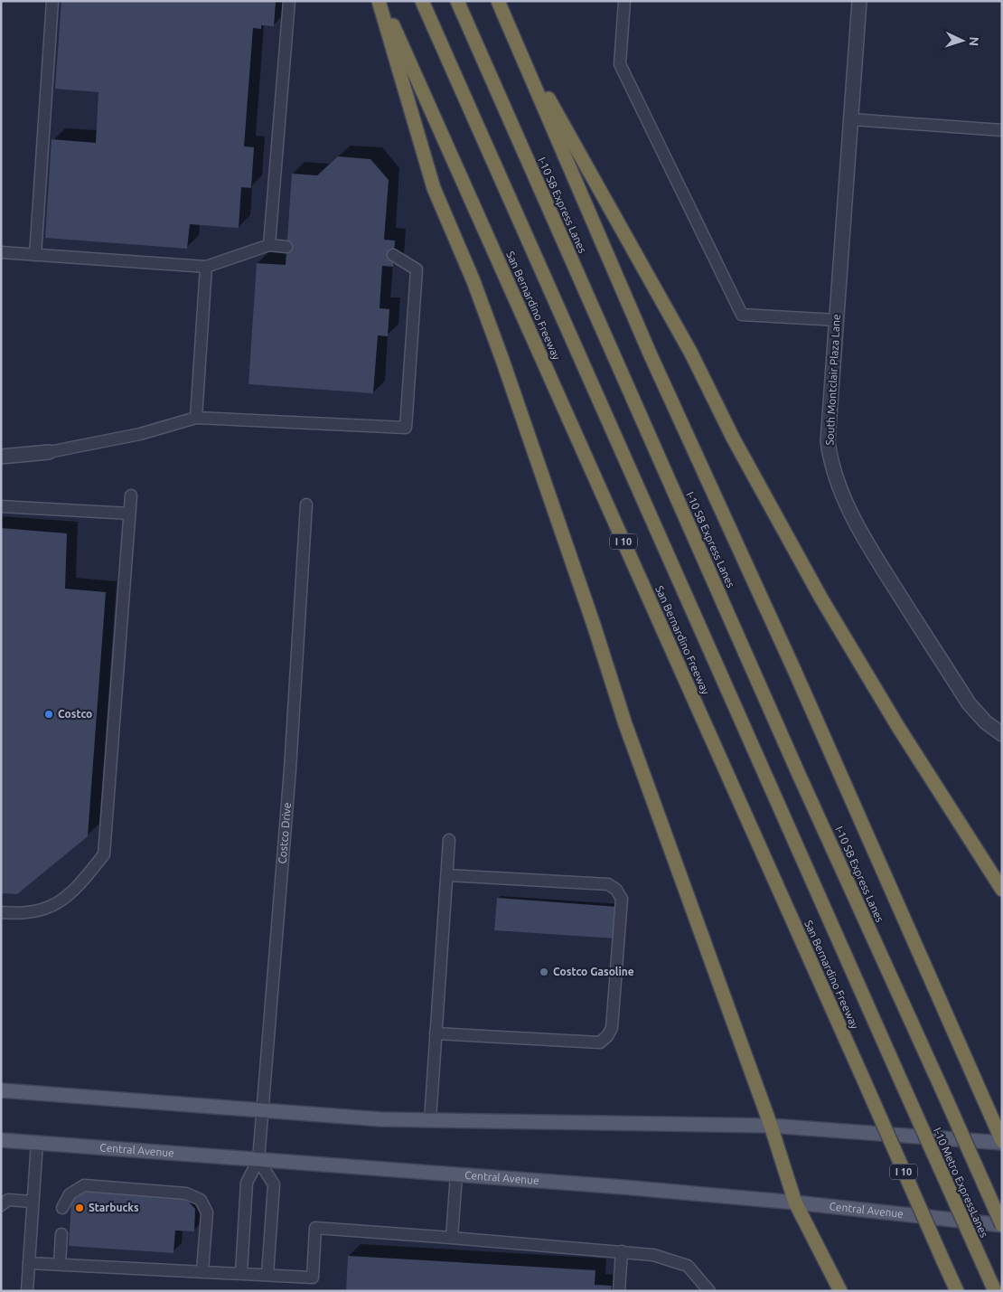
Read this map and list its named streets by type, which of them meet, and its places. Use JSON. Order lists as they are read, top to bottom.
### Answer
{
  "streets": {
    "highway": [
      "I-10 SB Express Lanes",
      "San Bernardino Freeway",
      "I 10",
      "I-10 Metro ExpressLanes"
    ],
    "main road": ["Central Avenue"],
    "street": ["South Montclair Plaza Lane"],
    "lane": ["Costco Drive"]
  },
  "crossings": [
    ["I-10 SB Express Lanes", "I-10 Metro ExpressLanes"],
    ["Costco Drive", "Central Avenue"],
    ["Central Avenue", "I-10 Metro ExpressLanes"]
  ],
  "places": ["Costco", "Costco Gasoline", "Starbucks"],
  "north": "right"
}
